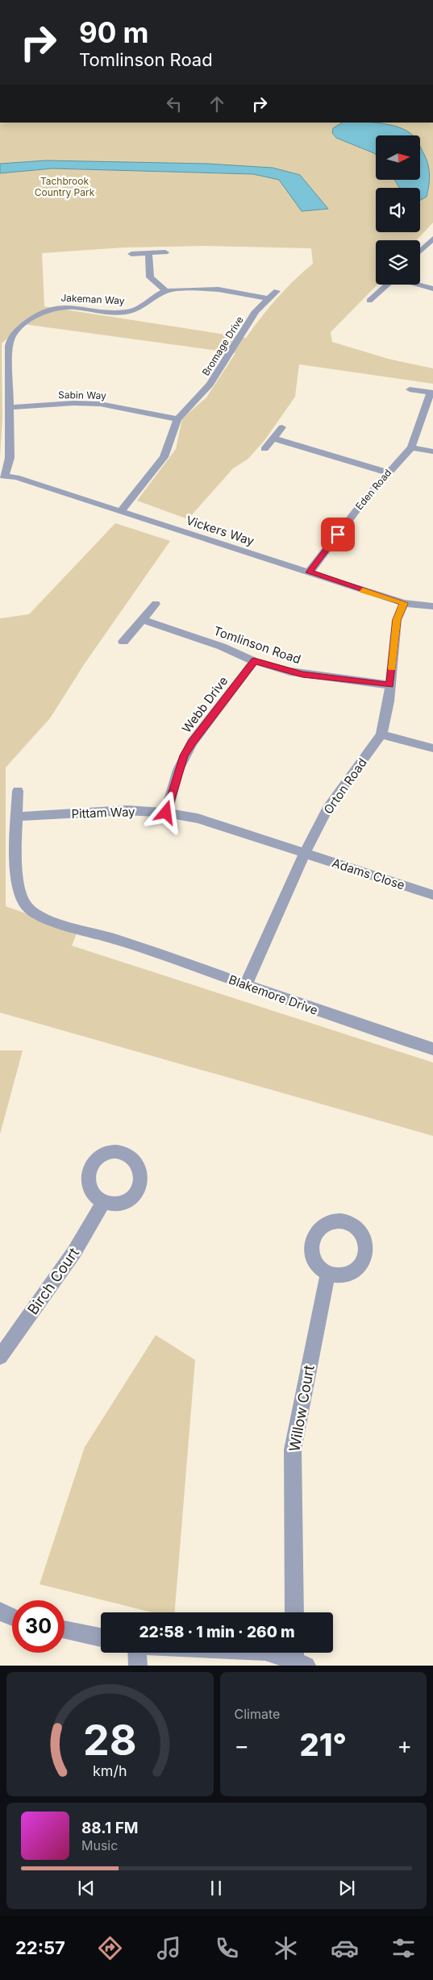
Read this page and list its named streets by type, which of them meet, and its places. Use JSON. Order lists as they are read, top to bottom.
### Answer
{
  "streets": {
    "street": [
      "Jakeman Way",
      "Bromage Drive",
      "Sabin Way",
      "Eden Road",
      "Vickers Way",
      "Tomlinson Road",
      "Webb Drive",
      "Orton Road",
      "Pittam Way",
      "Adams Close",
      "Blakemore Drive",
      "Birch Court",
      "Willow Court"
    ]
  },
  "crossings": [
    ["Jakeman Way", "Sabin Way"],
    ["Jakeman Way", "Vickers Way"],
    ["Bromage Drive", "Sabin Way"],
    ["Bromage Drive", "Vickers Way"],
    ["Eden Road", "Vickers Way"],
    ["Vickers Way", "Orton Road"],
    ["Tomlinson Road", "Webb Drive"],
    ["Tomlinson Road", "Orton Road"],
    ["Webb Drive", "Pittam Way"],
    ["Orton Road", "Pittam Way"],
    ["Orton Road", "Adams Close"],
    ["Orton Road", "Blakemore Drive"],
    ["Pittam Way", "Adams Close"],
    ["Pittam Way", "Blakemore Drive"]
  ],
  "parks": ["Tachbrook Country Park"],
  "north": "right",
  "page": {
    "turn": ["90 m", "Tomlinson Road"],
    "limit": "30",
    "trip": "22:58 · 1 min · 260 m",
    "tile": "Climate",
    "heat": ["−", "21°", "+"],
    "song": ["88.1 FM", "Music"],
    "tabs": "22:57",
    "gauge": ["28", "km/h"]
  }
}
